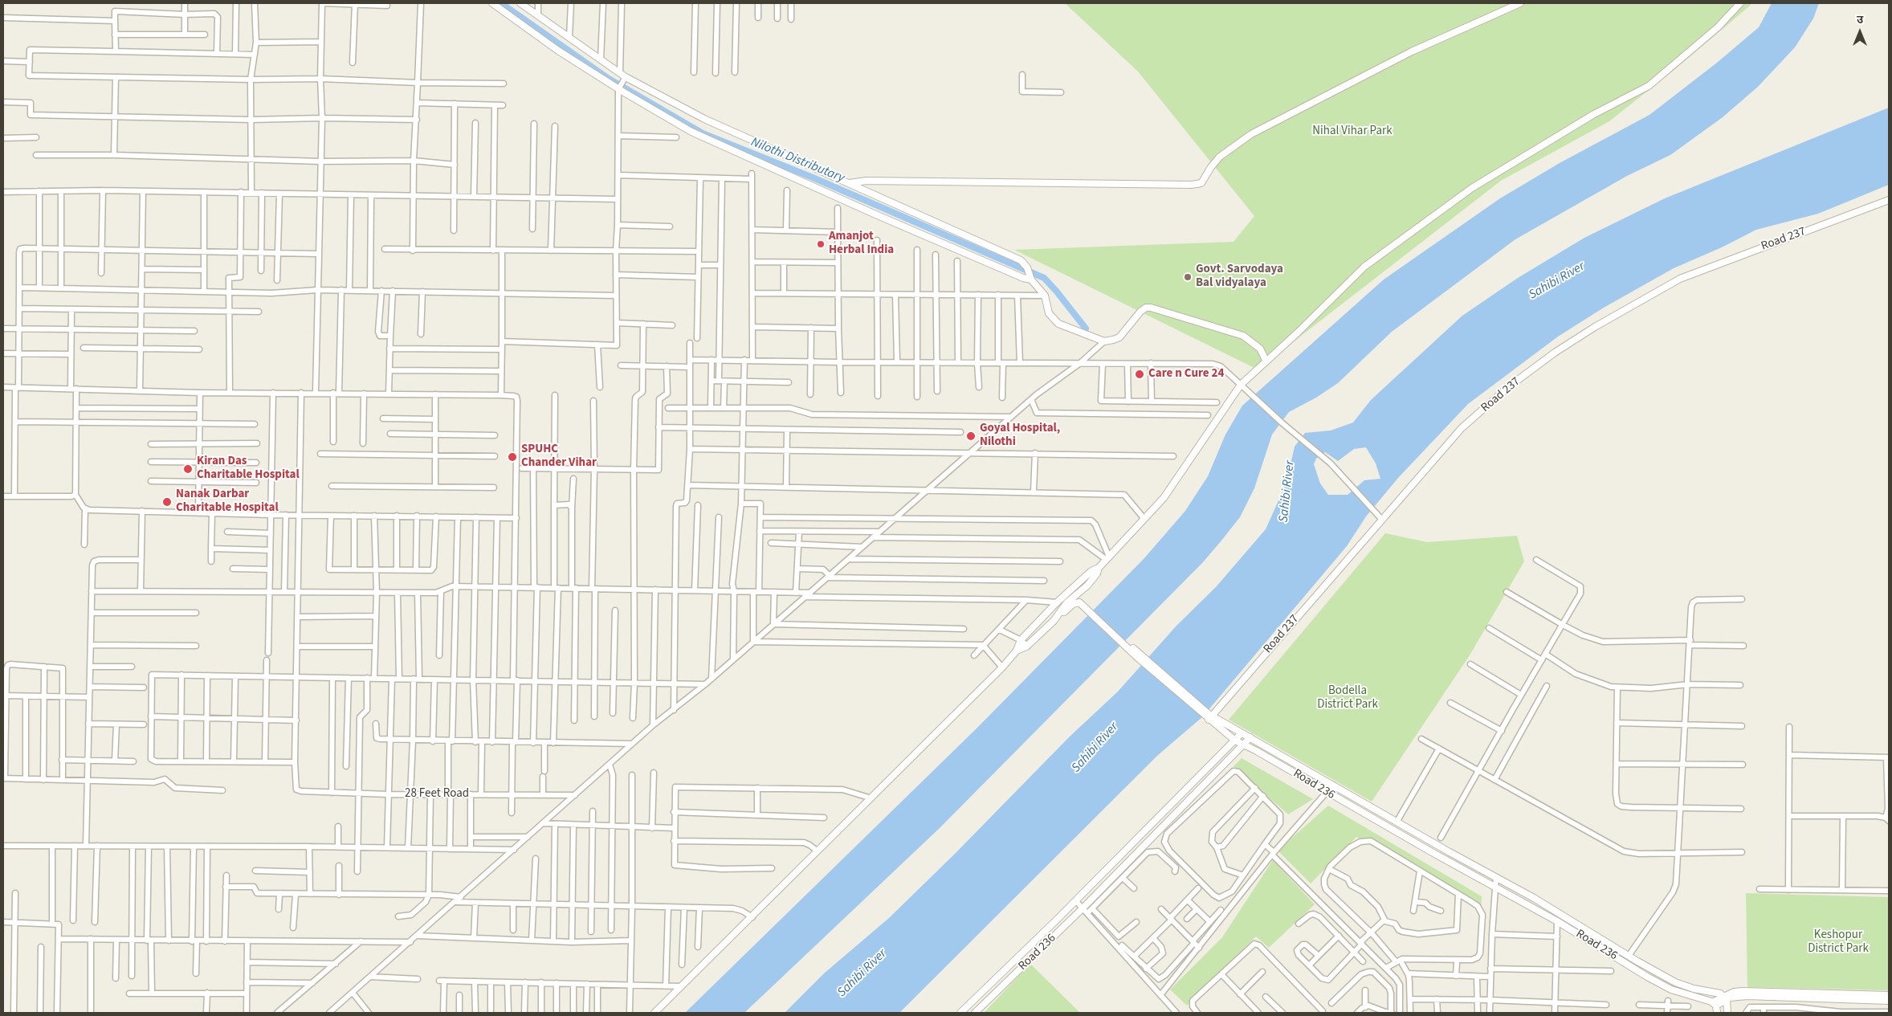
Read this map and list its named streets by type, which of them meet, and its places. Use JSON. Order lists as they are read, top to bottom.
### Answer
{
  "streets": {
    "street": ["Road 237", "Road 236", "28 Feet Road"]
  },
  "water": ["Nilothi Distributary", "Sahibi River"],
  "parks": ["Nihal Vihar Park", "Bodella District Park", "Keshopur District Park"],
  "places": [
    "Amanjot Herbal India",
    "Govt. Sarvodaya Bal vidyalaya",
    "Care n Cure 24",
    "Goyal Hospital, Nilothi",
    "SPUHC Chander Vihar",
    "Kiran Das Charitable Hospital",
    "Nanak Darbar Charitable Hospital"
  ],
  "north": "top"
}
